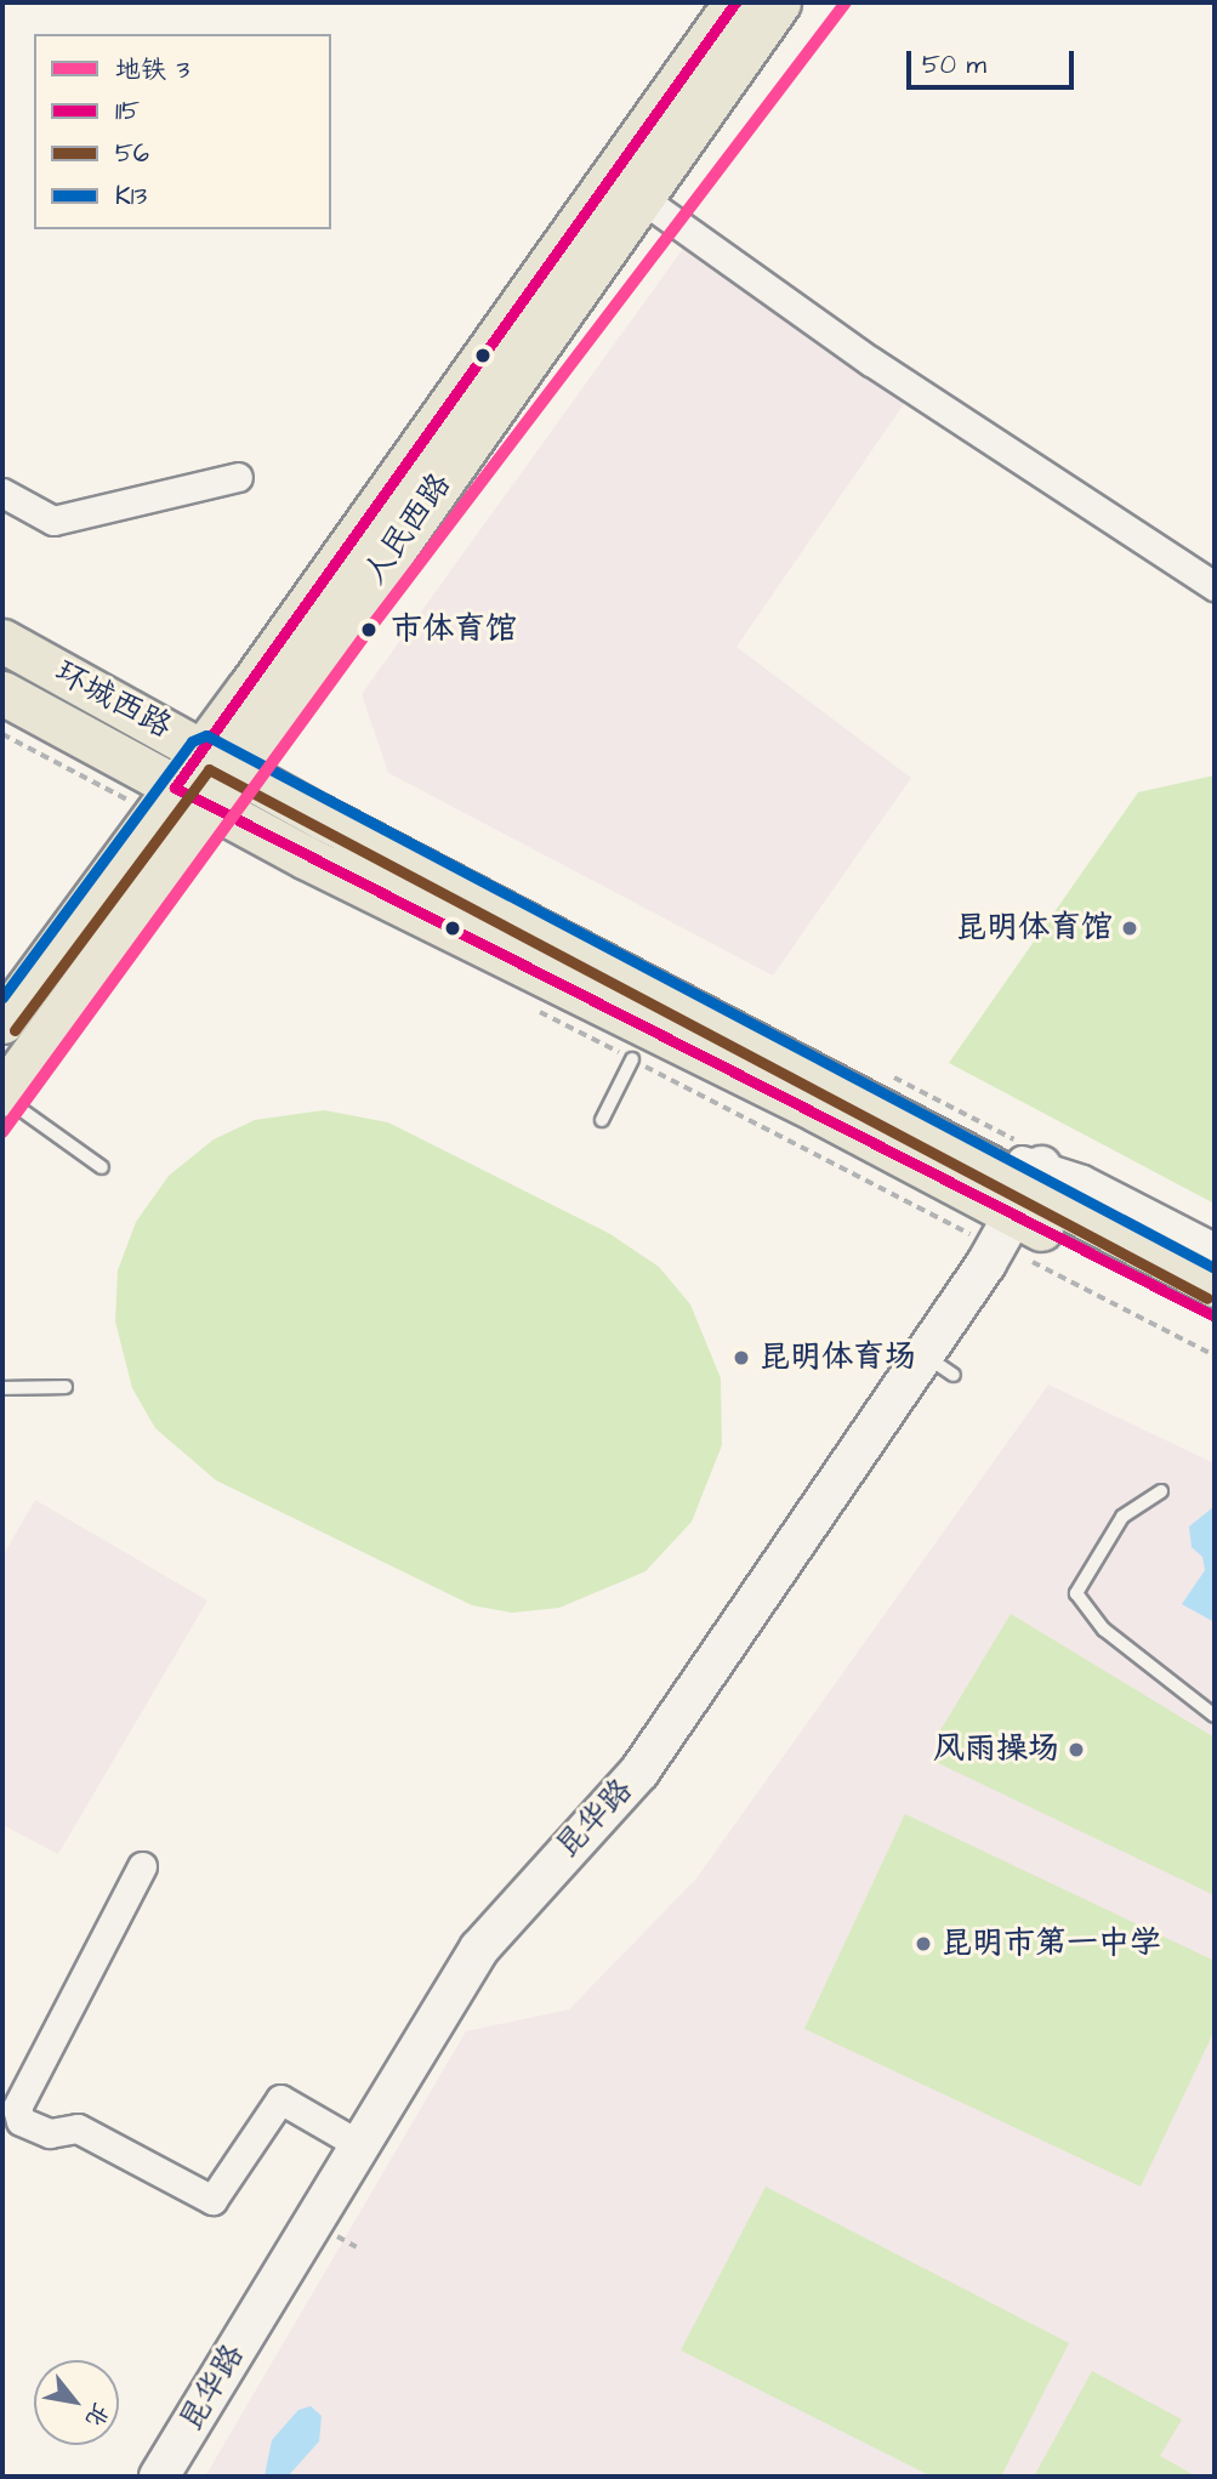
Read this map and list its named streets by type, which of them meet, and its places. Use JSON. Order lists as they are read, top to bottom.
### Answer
{
  "streets": {
    "main road": ["人民西路", "环城西路"],
    "street": ["昆华路"]
  },
  "crossings": [
    ["人民西路", "环城西路"],
    ["环城西路", "昆华路"]
  ],
  "places": [
    "市体育馆",
    "昆明体育馆",
    "昆明体育场",
    "风雨操场",
    "昆明市第一中学"
  ],
  "lines": [
    "metro line 3",
    "transit line 115",
    "transit line K13",
    "transit line 56"
  ],
  "legend": [
    "地铁 3",
    "115",
    "56",
    "K13"
  ],
  "scale_bar": "50 m",
  "north": "bottom right"
}
